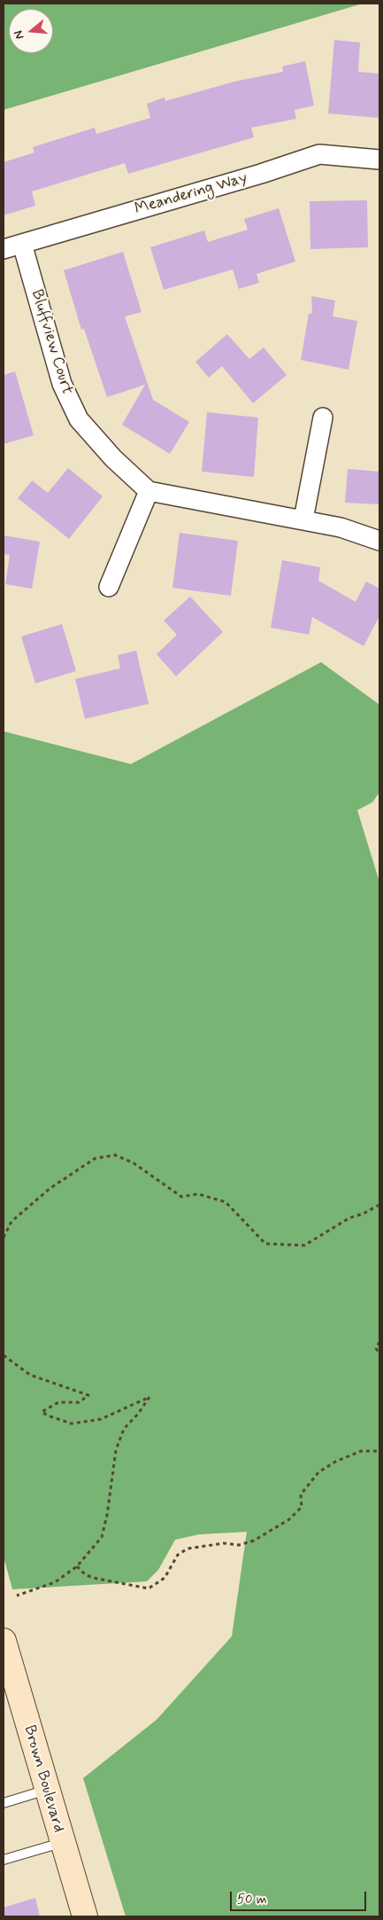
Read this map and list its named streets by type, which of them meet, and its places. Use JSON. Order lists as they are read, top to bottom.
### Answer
{
  "streets": {
    "street": ["Meandering Way", "Bluffview Court", "Brown Boulevard"]
  },
  "crossings": [
    ["Meandering Way", "Bluffview Court"]
  ],
  "scale_bar": "50 m",
  "north": "left"
}
